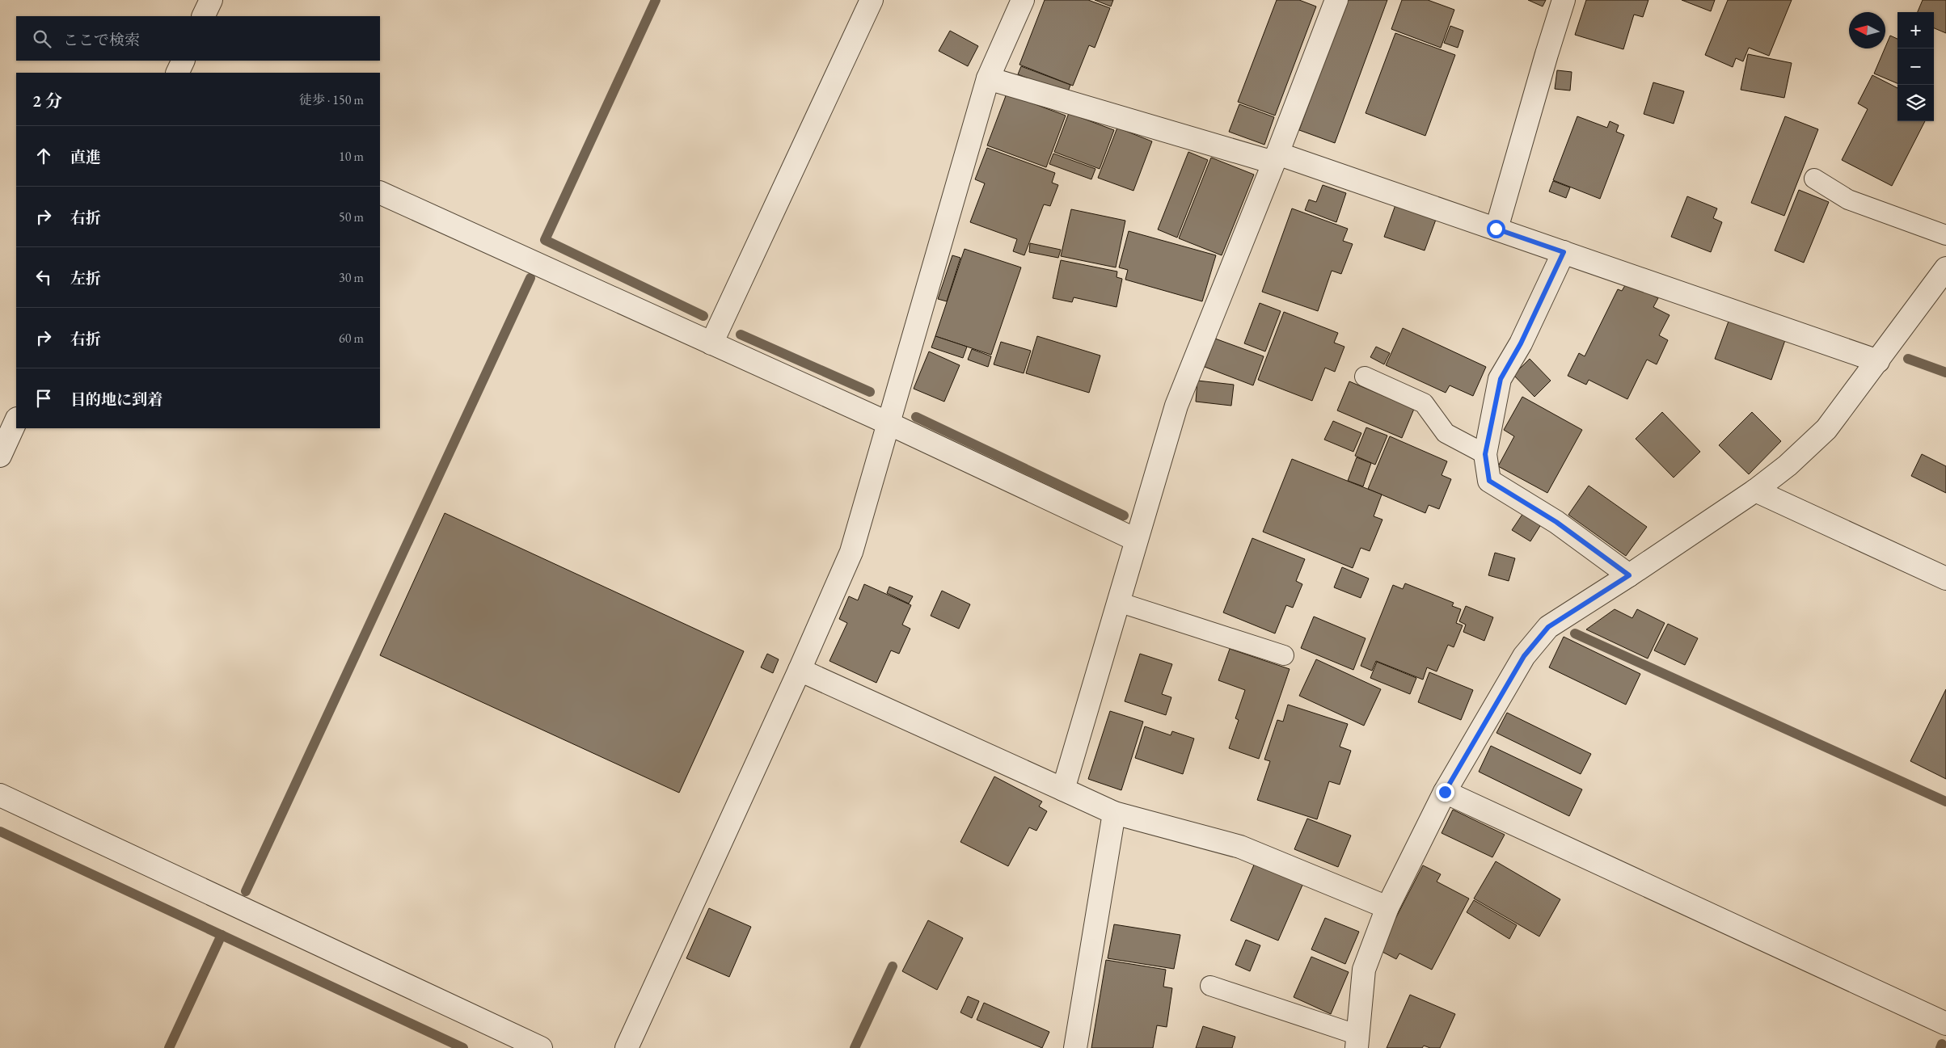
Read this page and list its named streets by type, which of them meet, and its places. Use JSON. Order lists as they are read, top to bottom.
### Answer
{
  "north": "left",
  "page": {
    "map_buttons": ["+", "−"],
    "search": "ここで検索",
    "heading": ["2 分", "徒歩 · 150 m"],
    "list": [
      ["直進", "10 m"],
      ["右折", "50 m"],
      ["左折", "30 m"],
      ["右折", "60 m"],
      "目的地に到着"
    ]
  }
}
